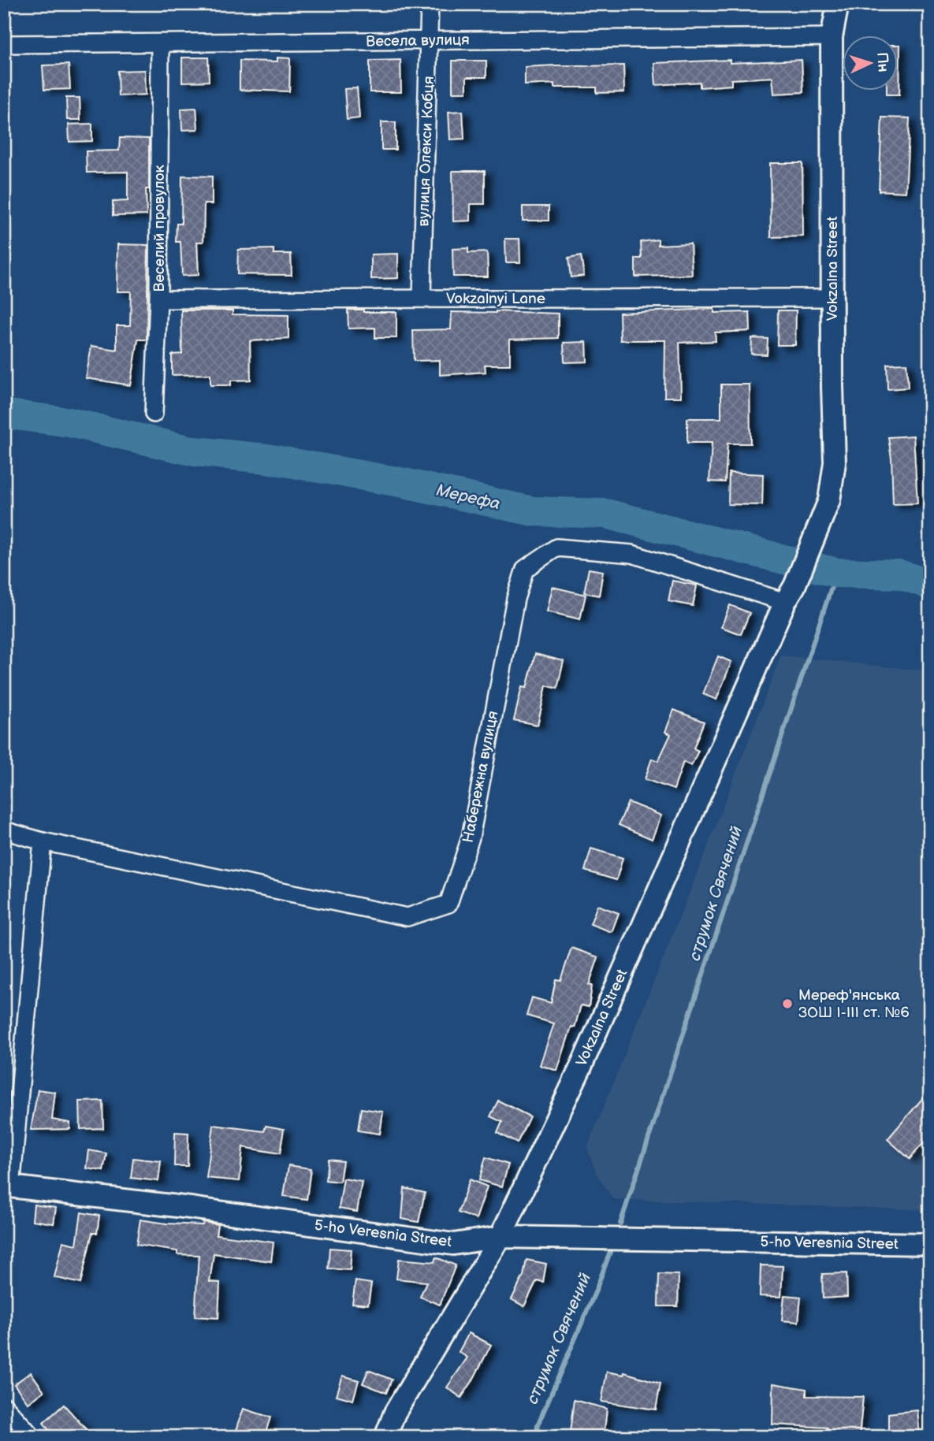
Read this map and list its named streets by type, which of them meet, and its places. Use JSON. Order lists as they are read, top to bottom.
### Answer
{
  "streets": {
    "street": [
      "Весела вулиця",
      "вулиця Олекси Кобця",
      "Веселий провулок",
      "Vokzalna Street",
      "Vokzalnyi Lane",
      "Набережна вулиця",
      "5-ho Veresnia Street"
    ]
  },
  "crossings": [
    ["Весела вулиця", "вулиця Олекси Кобця"],
    ["Весела вулиця", "Веселий провулок"],
    ["Весела вулиця", "Vokzalna Street"],
    ["вулиця Олекси Кобця", "Vokzalnyi Lane"],
    ["Веселий провулок", "Vokzalnyi Lane"],
    ["Vokzalna Street", "Vokzalnyi Lane"],
    ["Vokzalna Street", "Набережна вулиця"],
    ["Vokzalna Street", "5-ho Veresnia Street"]
  ],
  "water": ["Мерефа", "струмок Свячений"],
  "places": ["Мереф'янська ЗОШ І-ІІІ ст. №6"],
  "north": "right"
}
